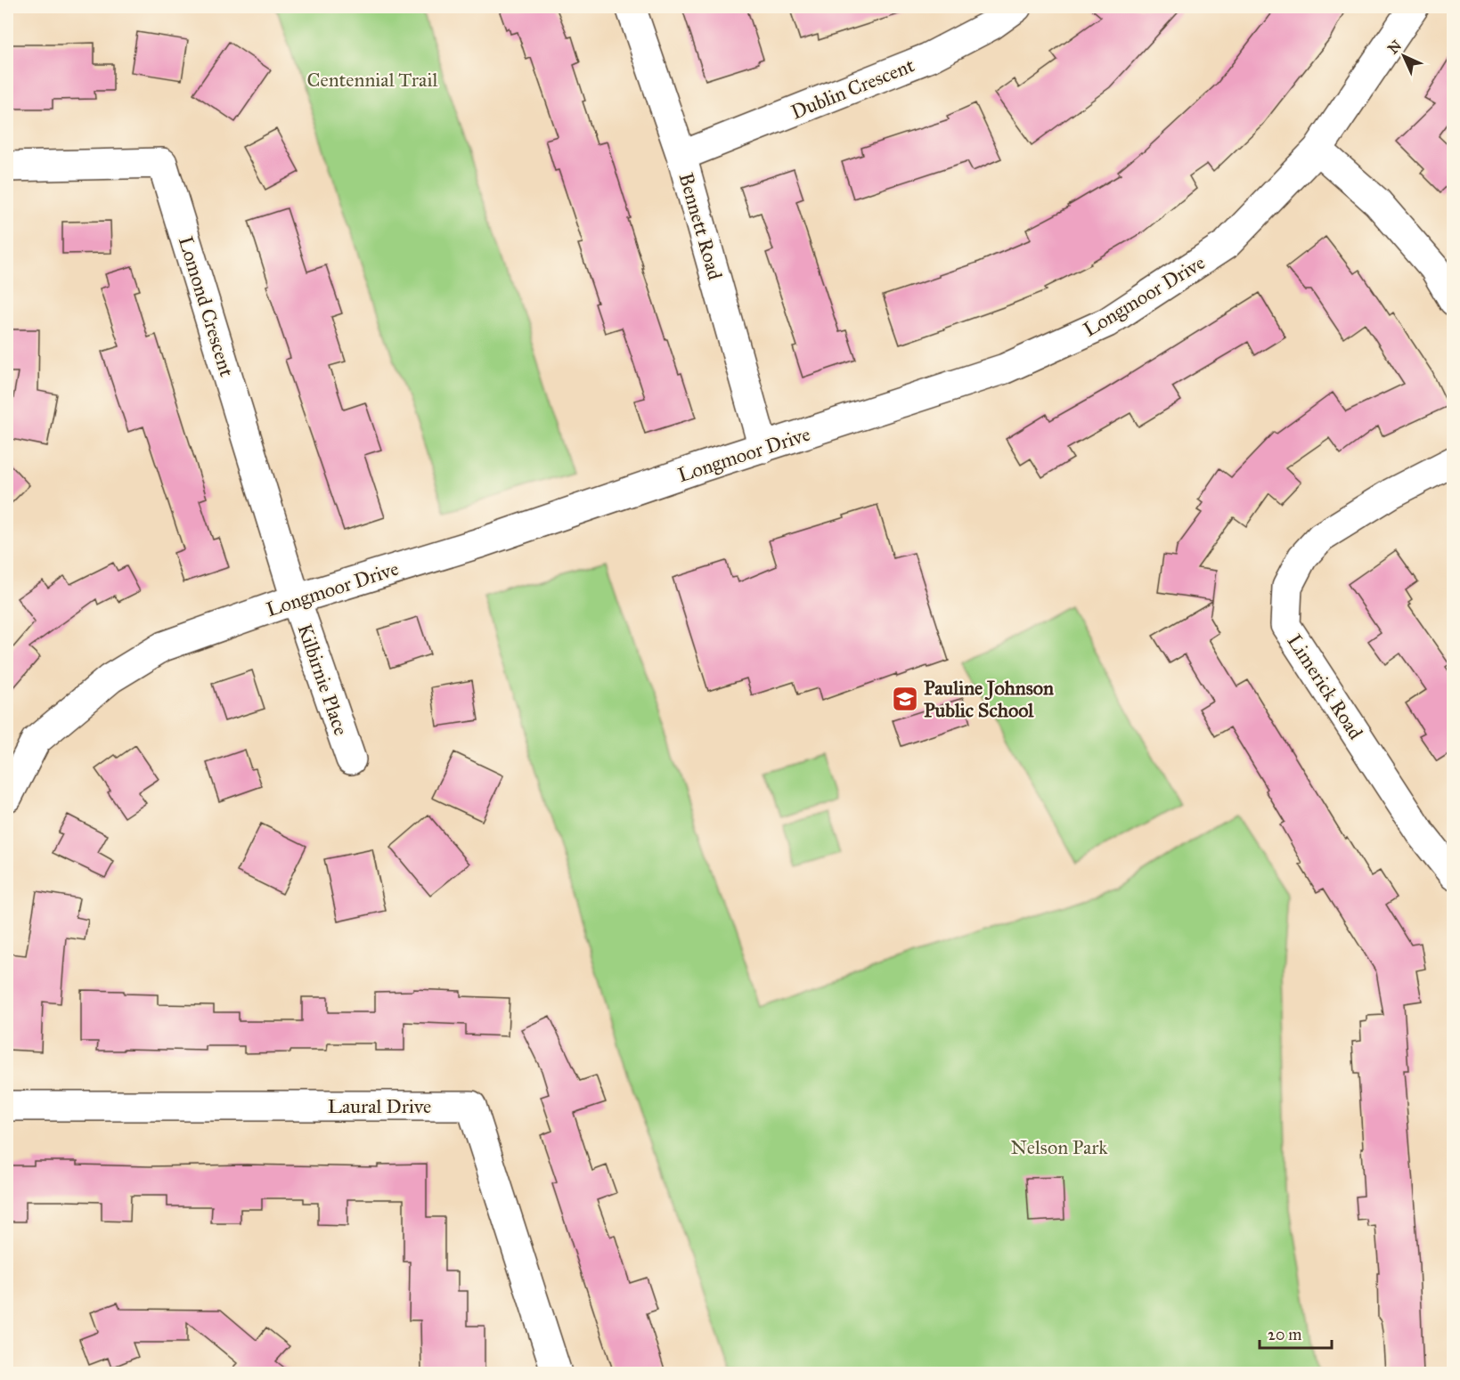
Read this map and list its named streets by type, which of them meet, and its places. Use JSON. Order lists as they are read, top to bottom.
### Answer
{
  "streets": {
    "street": [
      "Dublin Crescent",
      "Bennett Road",
      "Longmoor Drive",
      "Lomond Crescent",
      "Kilbirnie Place",
      "Limerick Road",
      "Laural Drive"
    ]
  },
  "crossings": [
    ["Dublin Crescent", "Bennett Road"],
    ["Bennett Road", "Longmoor Drive"],
    ["Longmoor Drive", "Lomond Crescent"],
    ["Longmoor Drive", "Kilbirnie Place"],
    ["Lomond Crescent", "Kilbirnie Place"]
  ],
  "parks": ["Centennial Trail", "Nelson Park"],
  "places": {
    "school or university": ["Pauline Johnson Public School"]
  },
  "scale_bar": "20 m",
  "north": "top left"
}
